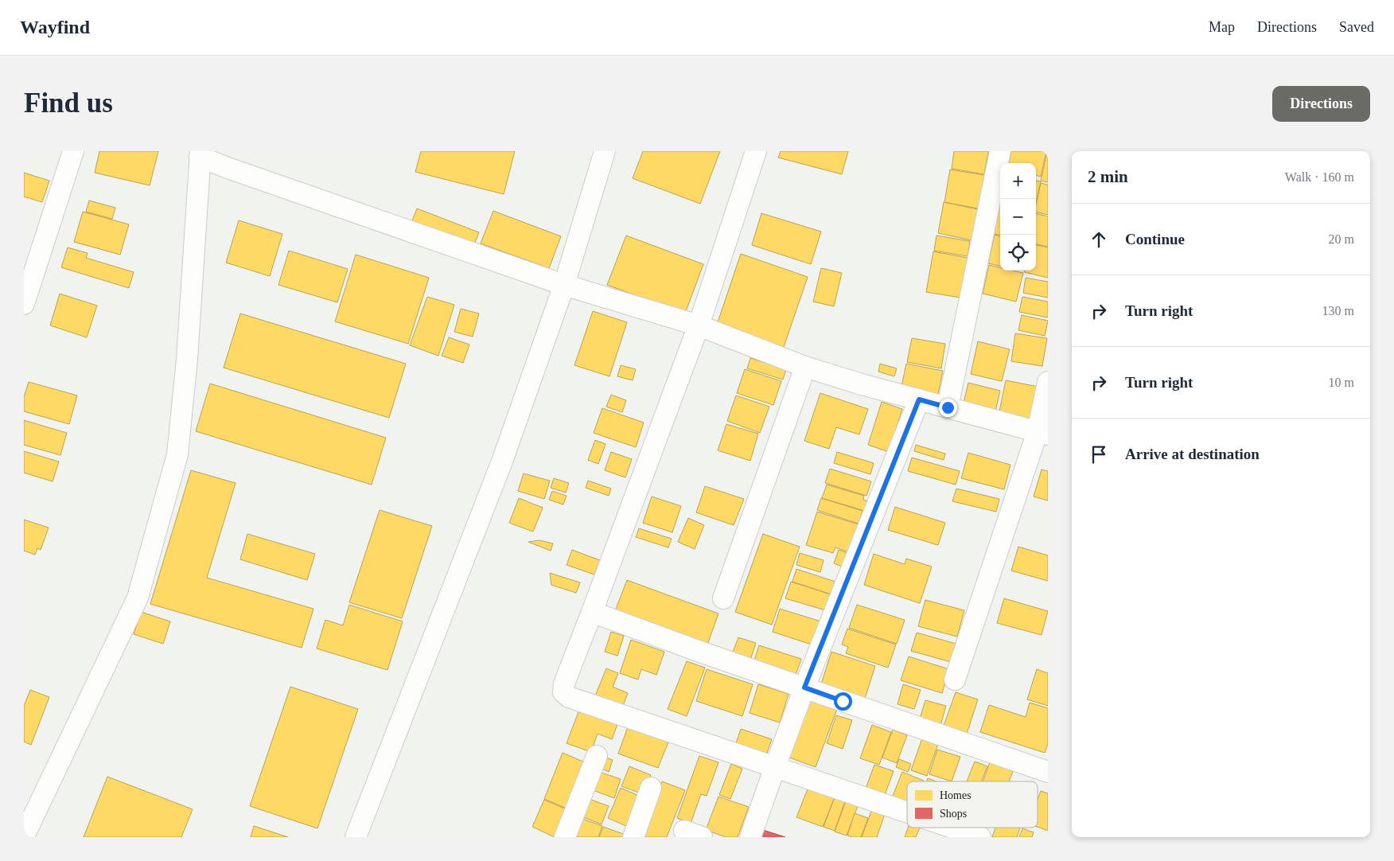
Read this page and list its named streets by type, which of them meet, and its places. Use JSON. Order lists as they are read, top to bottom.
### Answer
{
  "legend": ["Homes", "Shops"],
  "page": {
    "header": "Wayfind",
    "nav": ["Map", "Directions", "Saved"],
    "buttons": "Directions",
    "title": "Find us",
    "heading": ["2 min", "Walk · 160 m"],
    "map_buttons": ["+", "−"],
    "list": [
      ["Continue", "20 m"],
      ["Turn right", "130 m"],
      ["Turn right", "10 m"],
      "Arrive at destination"
    ]
  }
}
